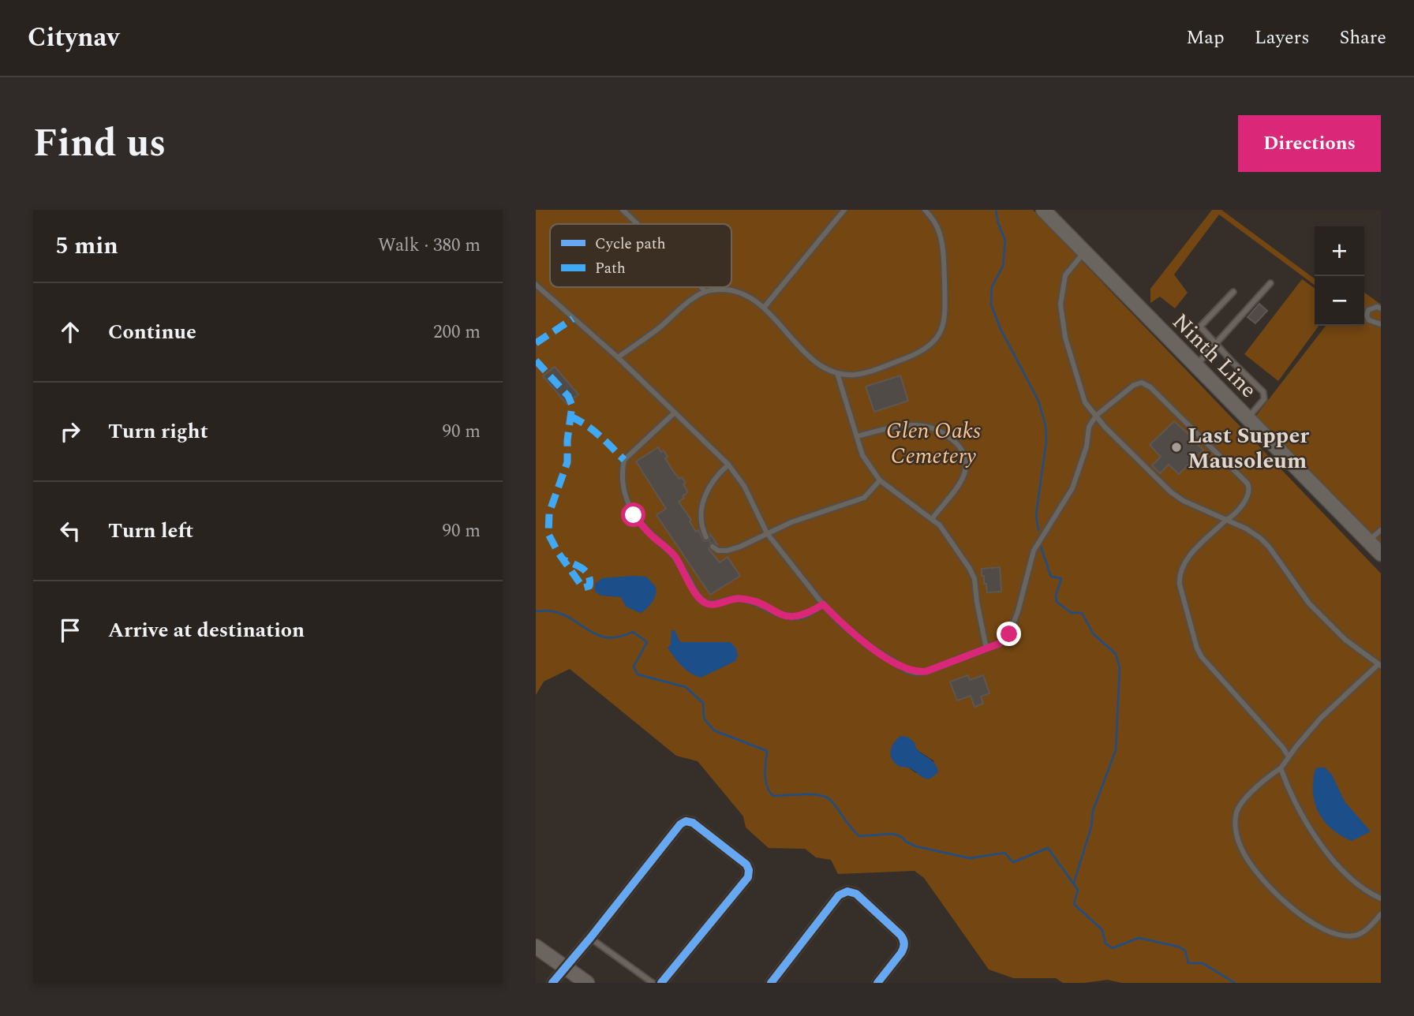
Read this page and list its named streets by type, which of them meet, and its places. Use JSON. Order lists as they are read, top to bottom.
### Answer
{
  "streets": {
    "main road": ["Ninth Line"]
  },
  "parks": ["Glen Oaks Cemetery"],
  "places": ["Last Supper Mausoleum"],
  "legend": ["Cycle path", "Path"],
  "page": {
    "header": "Citynav",
    "nav": ["Map", "Layers", "Share"],
    "title": "Find us",
    "buttons": "Directions",
    "heading": ["5 min", "Walk · 380 m"],
    "map_buttons": ["+", "−"],
    "list": [
      ["Continue", "200 m"],
      ["Turn right", "90 m"],
      ["Turn left", "90 m"],
      "Arrive at destination"
    ]
  }
}
